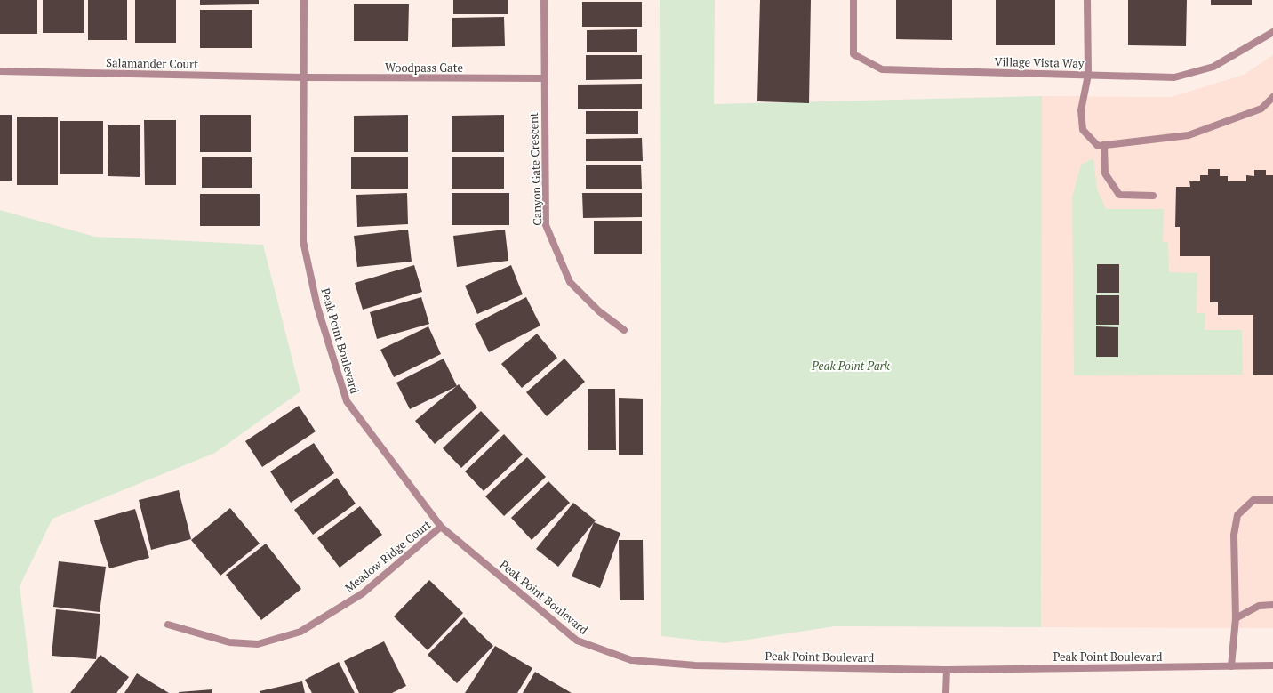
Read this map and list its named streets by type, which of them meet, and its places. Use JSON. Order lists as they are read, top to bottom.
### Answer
{
  "streets": {
    "street": [
      "Village Vista Way",
      "Salamander Court",
      "Woodpass Gate",
      "Canyon Gate Crescent",
      "Peak Point Boulevard",
      "Meadow Ridge Court"
    ]
  },
  "crossings": [
    ["Salamander Court", "Woodpass Gate"],
    ["Salamander Court", "Peak Point Boulevard"],
    ["Woodpass Gate", "Canyon Gate Crescent"],
    ["Woodpass Gate", "Peak Point Boulevard"],
    ["Peak Point Boulevard", "Meadow Ridge Court"]
  ],
  "parks": ["Peak Point Park"]
}
